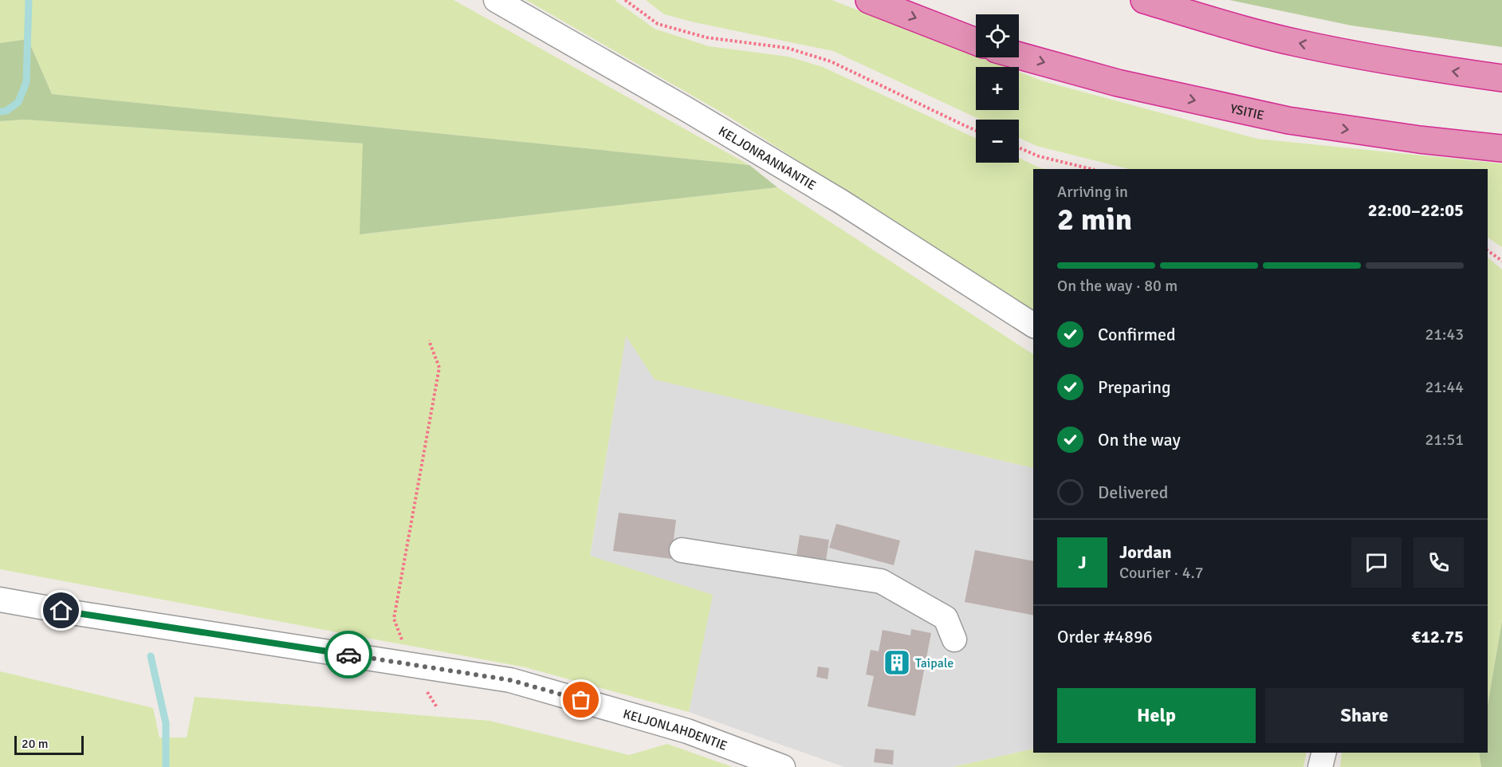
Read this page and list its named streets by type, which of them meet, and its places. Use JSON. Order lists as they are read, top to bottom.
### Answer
{
  "streets": {
    "highway": ["YSITIE"],
    "street": ["KELJONRANNANTIE", "KELJONLAHDENTIE"]
  },
  "places": {
    "building": ["Taipale"]
  },
  "scale_bar": "20 m",
  "page": {
    "map_buttons": ["+", "−"],
    "heading": ["2 min", "Arriving in", "22:00–22:05"],
    "panel": [
      "Jordan",
      "Courier · 4.7",
      "Order #4896",
      "€12.75"
    ],
    "bar": "On the way · 80 m",
    "list": [
      ["Confirmed", "21:43"],
      ["Preparing", "21:44"],
      ["On the way", "21:51"],
      "Delivered"
    ],
    "round": "J",
    "buttons": ["Help", "Share"],
    "scale": "20 m"
  }
}
